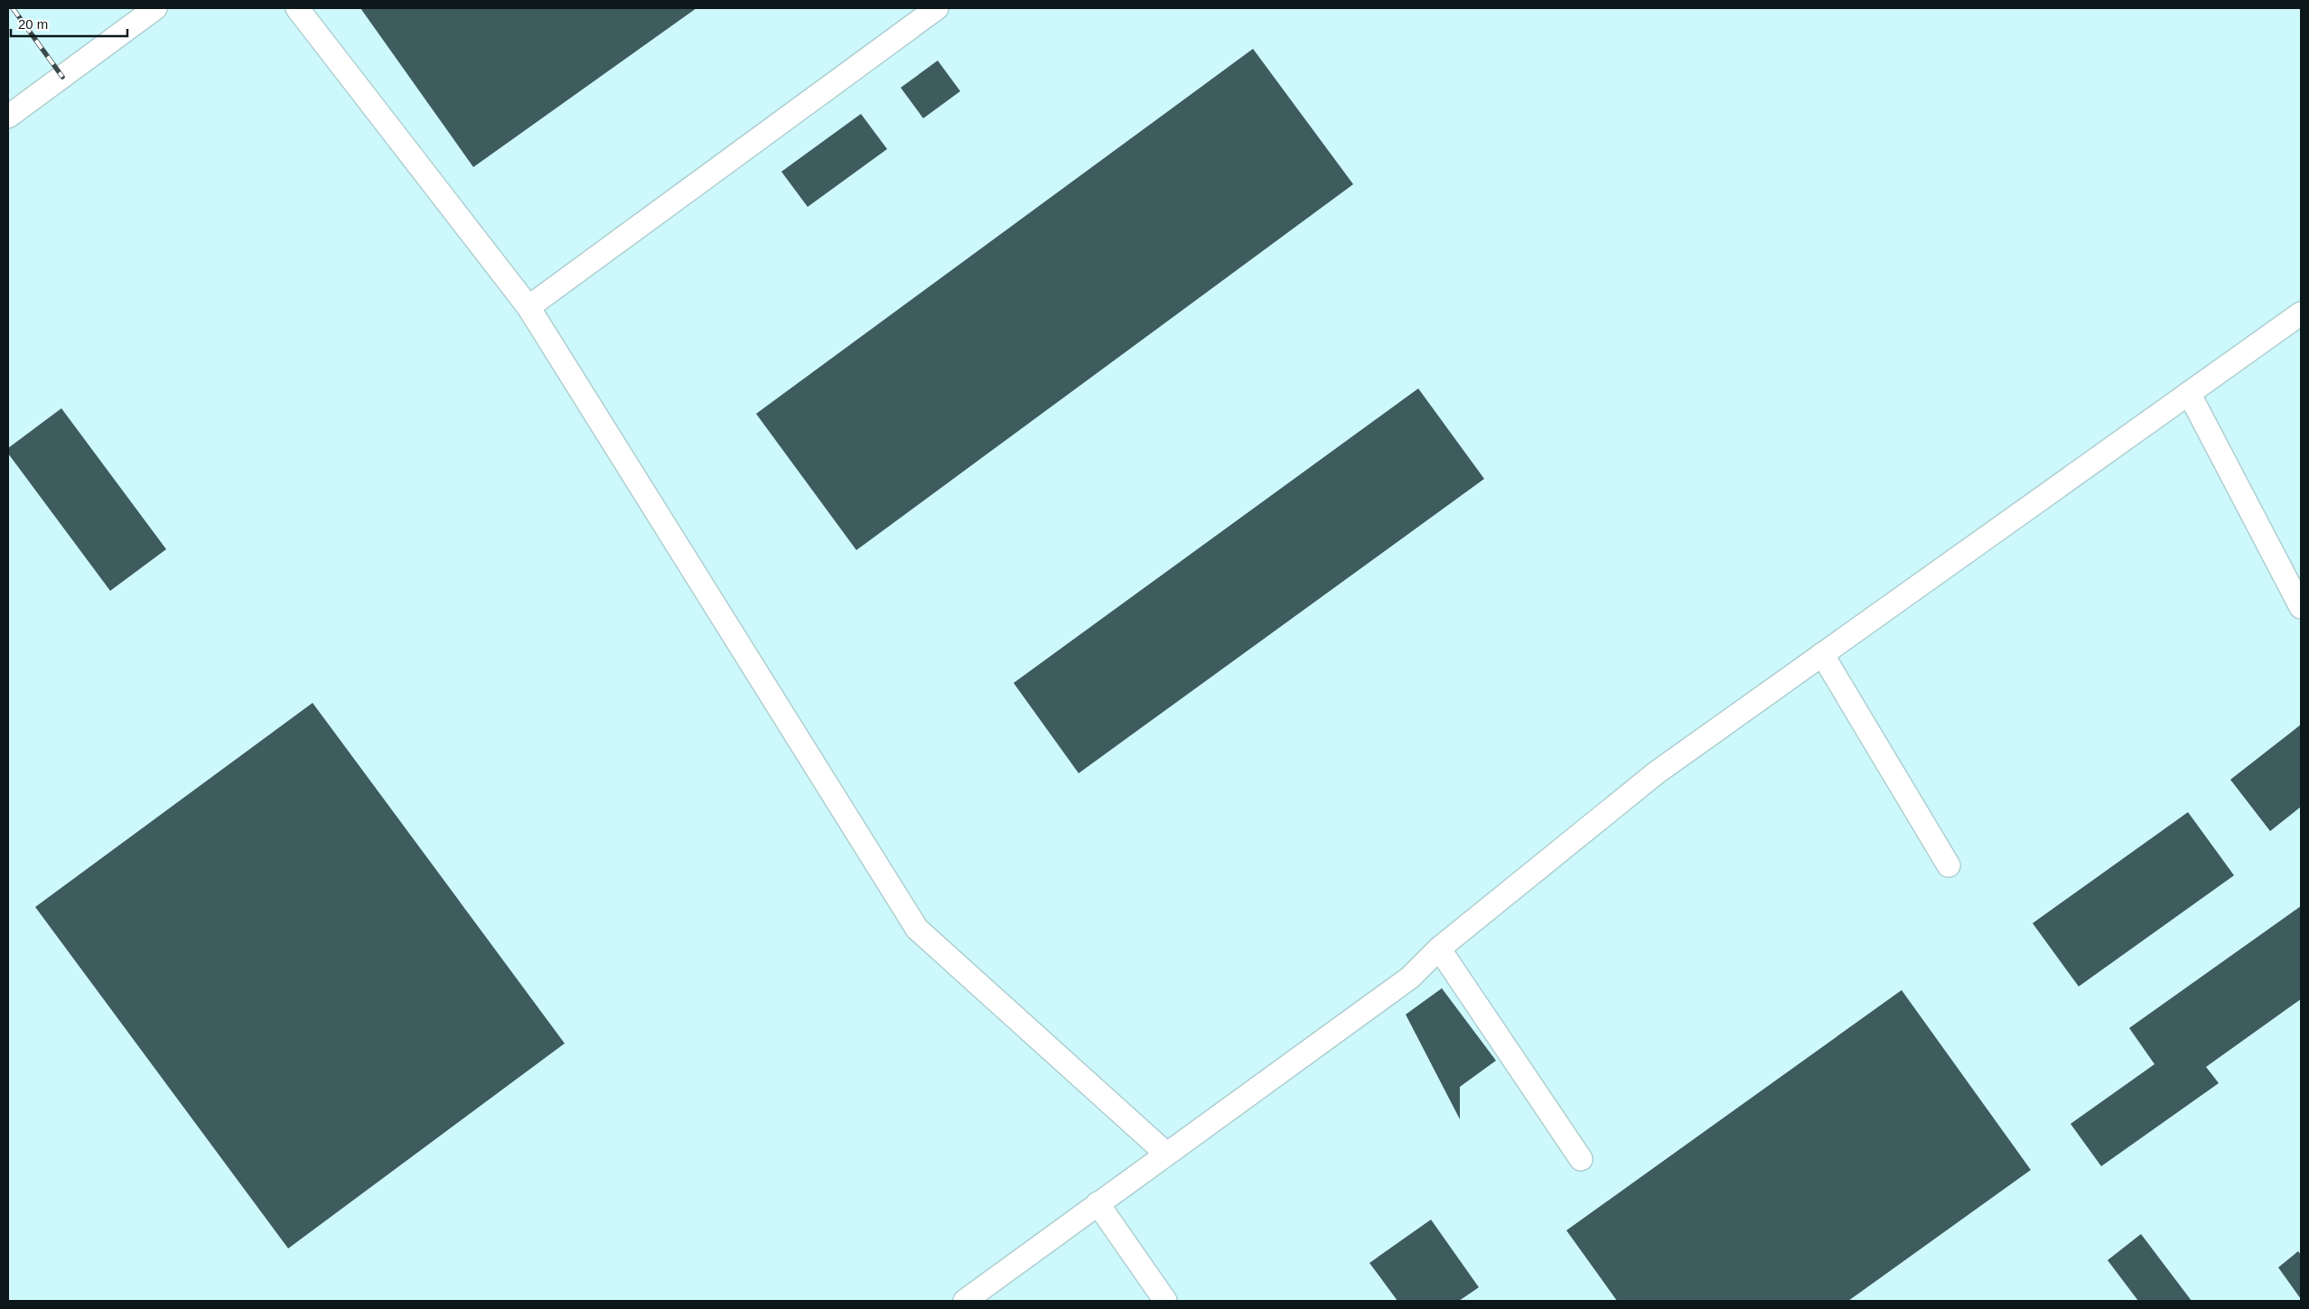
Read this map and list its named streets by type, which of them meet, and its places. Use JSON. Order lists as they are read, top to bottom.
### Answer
{
  "scale_bar": "20 m"
}
